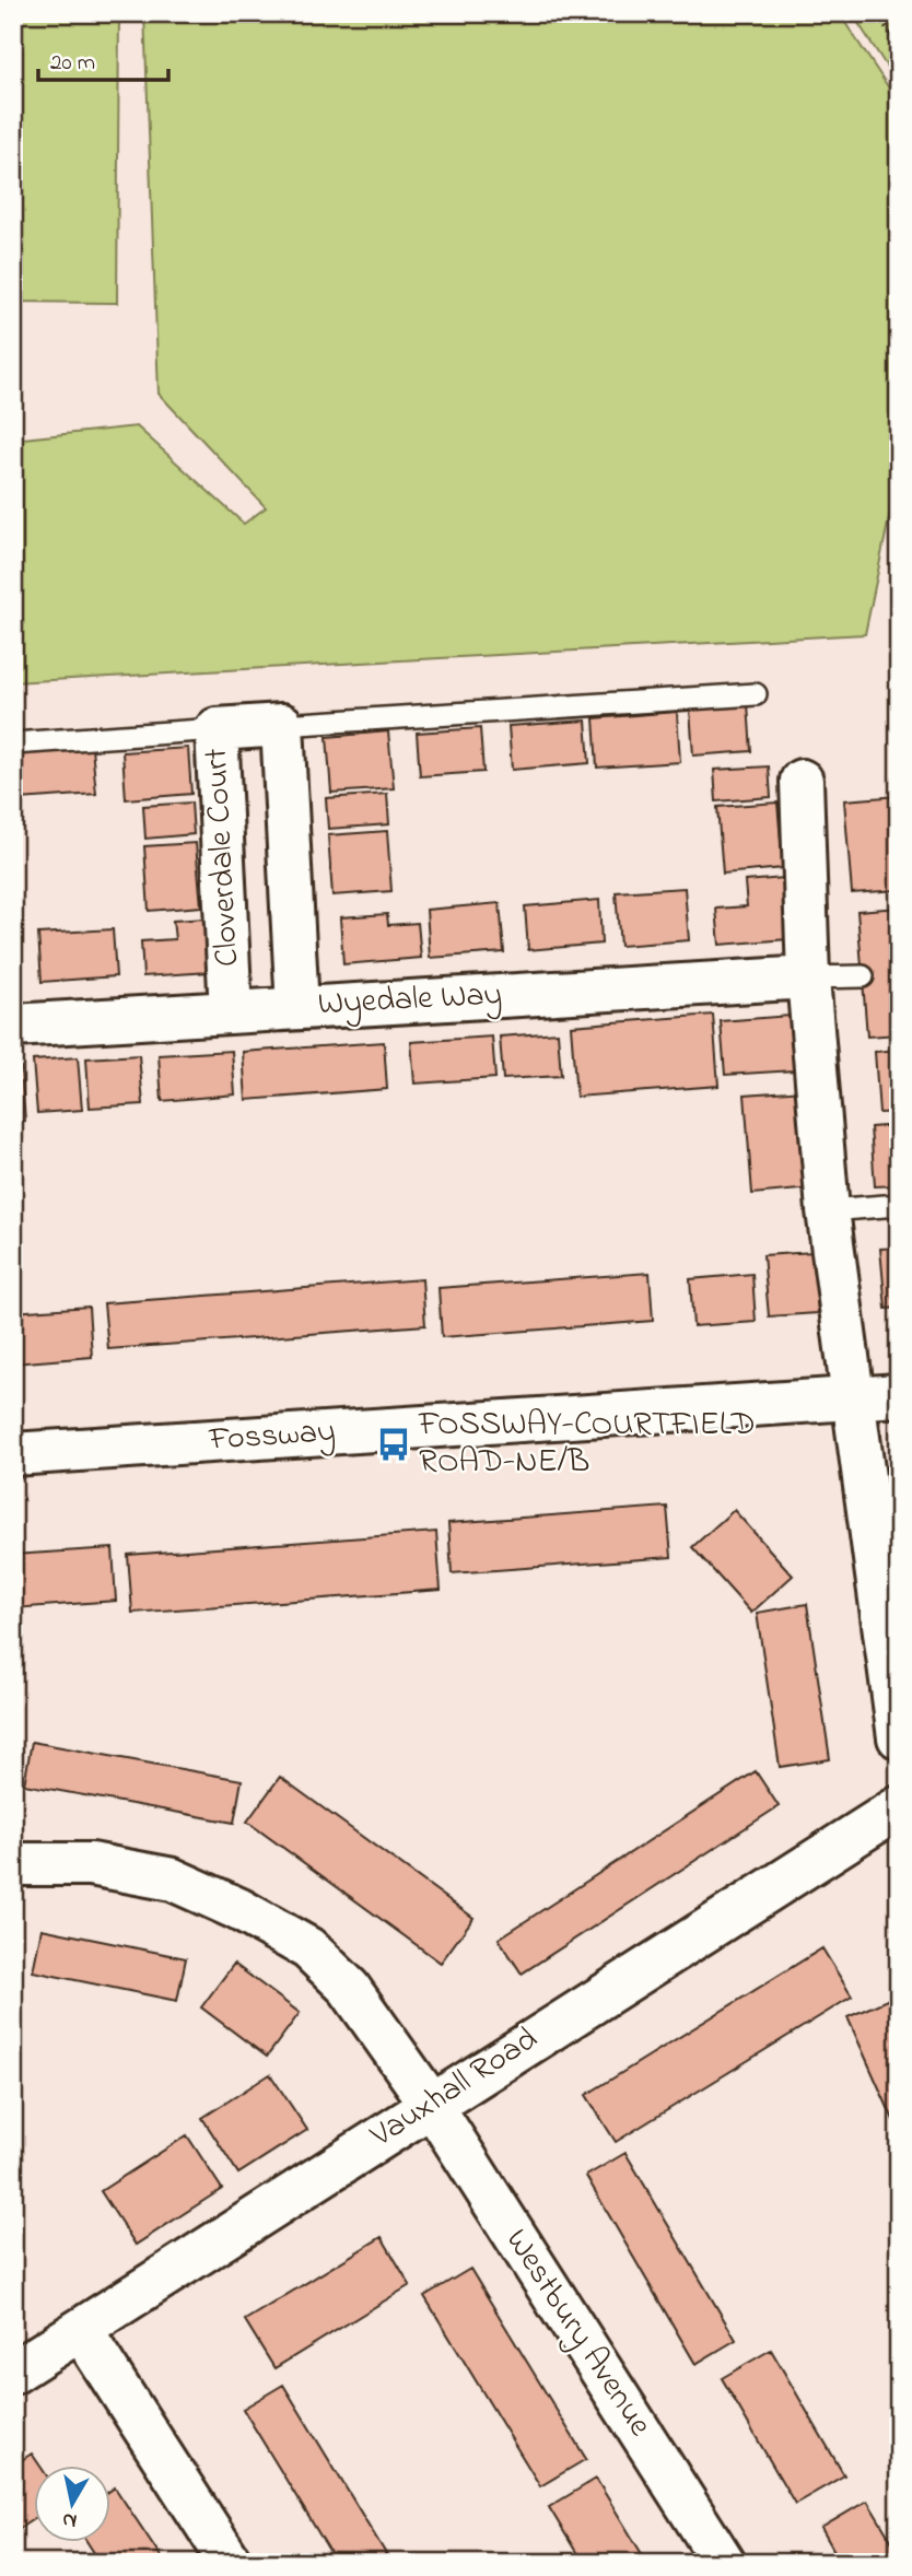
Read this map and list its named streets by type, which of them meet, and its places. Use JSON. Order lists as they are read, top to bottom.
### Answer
{
  "streets": {
    "street": [
      "Cloverdale Court",
      "Wyedale Way",
      "Fossway",
      "Vauxhall Road",
      "Westbury Avenue"
    ]
  },
  "crossings": [
    ["Cloverdale Court", "Wyedale Way"],
    ["Vauxhall Road", "Westbury Avenue"]
  ],
  "places": {
    "bus stop": ["FOSSWAY-COURTFIELD ROAD-NE/B"]
  },
  "scale_bar": "20 m",
  "north": "bottom"
}
